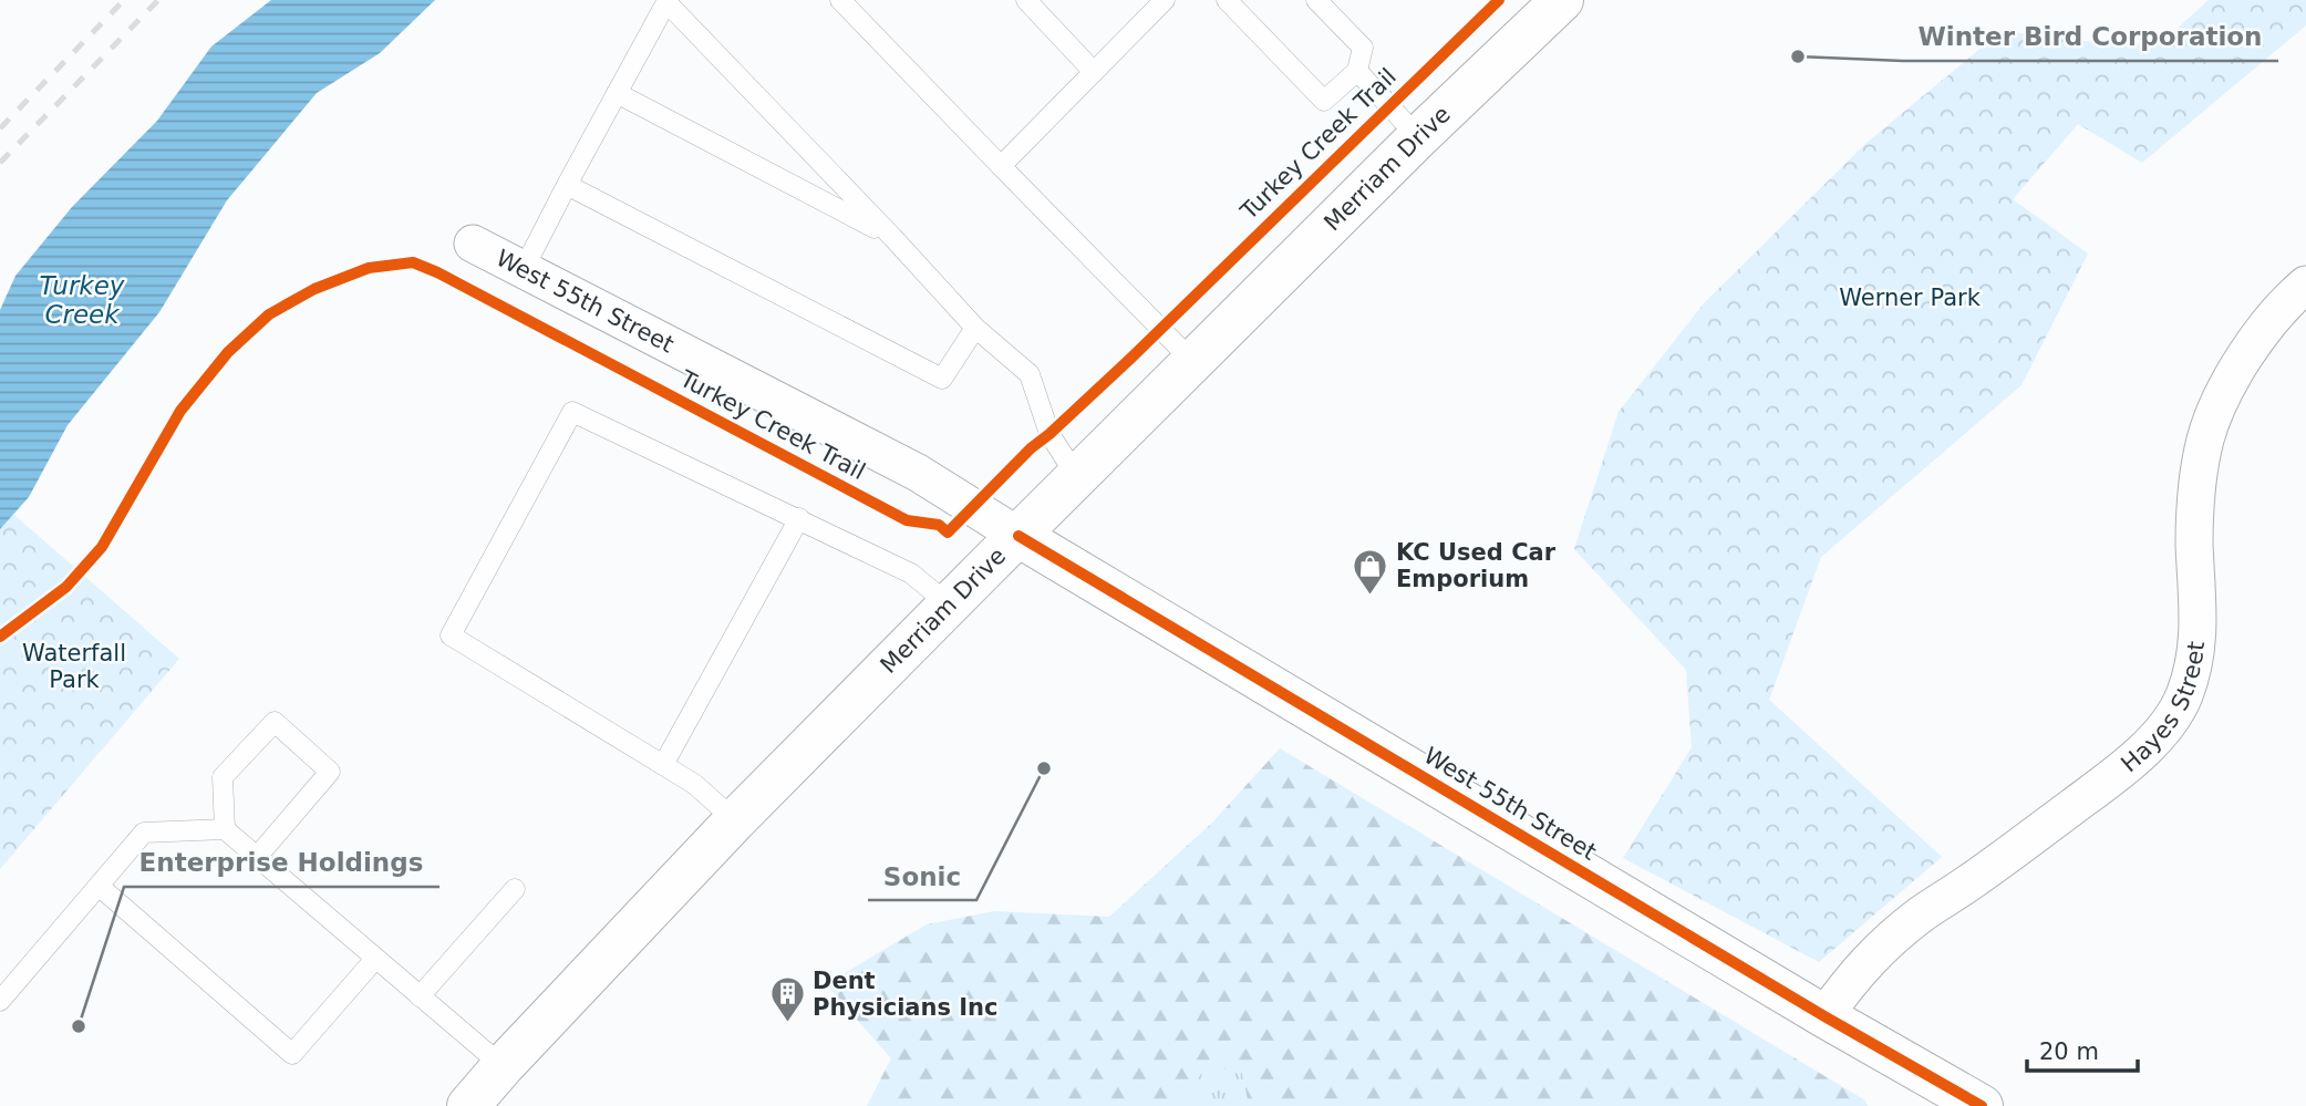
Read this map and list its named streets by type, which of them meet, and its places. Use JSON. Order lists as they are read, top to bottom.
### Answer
{
  "streets": {
    "main road": ["Merriam Drive", "West 55th Street"],
    "street": ["Hayes Street"],
    "cycle path": ["Turkey Creek Trail"]
  },
  "crossings": [
    ["Merriam Drive", "West 55th Street"],
    ["West 55th Street", "Hayes Street"]
  ],
  "water": ["Turkey Creek"],
  "parks": ["Werner Park", "Waterfall Park"],
  "places": {
    "other": ["Winter Bird Corporation", "Sonic", "Enterprise Holdings"],
    "shop": ["KC Used Car Emporium"],
    "building": ["Dent Physicians Inc"]
  },
  "scale_bar": "20 m"
}
